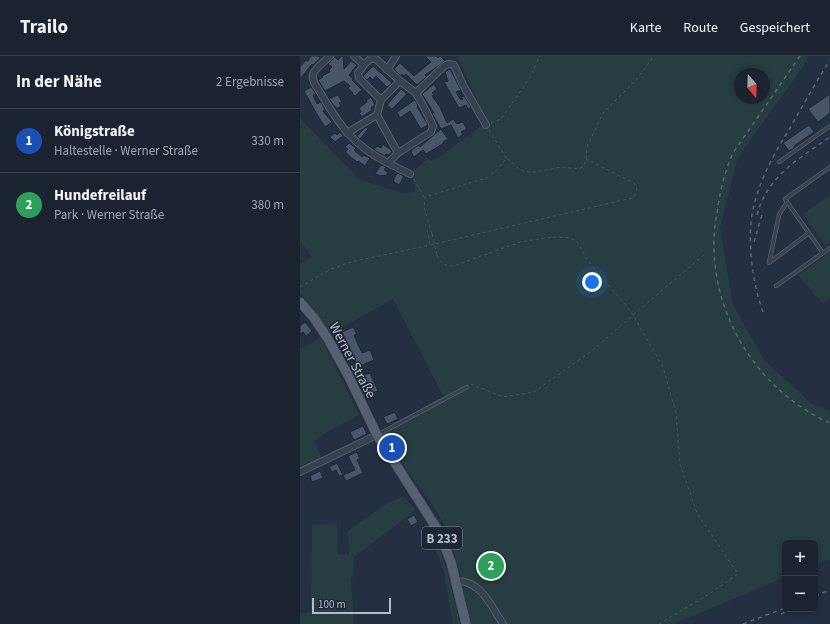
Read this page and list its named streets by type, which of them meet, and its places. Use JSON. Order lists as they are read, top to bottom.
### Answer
{
  "streets": {
    "main road": ["Werner Straße", "B 233"]
  },
  "scale_bar": "100 m",
  "north": "bottom",
  "page": {
    "header": "Trailo",
    "nav": ["Karte", "Route", "Gespeichert"],
    "heading": ["In der Nähe", "2 Ergebnisse"],
    "list": [
      {
        "mark": "1",
        "name": "Königstraße",
        "note": "Haltestelle · Werner Straße",
        "value": "330 m"
      },
      {
        "mark": "2",
        "name": "Hundefreilauf",
        "note": "Park · Werner Straße",
        "value": "380 m"
      }
    ],
    "pins": ["1", "2"],
    "map_buttons": ["+", "−"],
    "scale": "100 m"
  }
}
